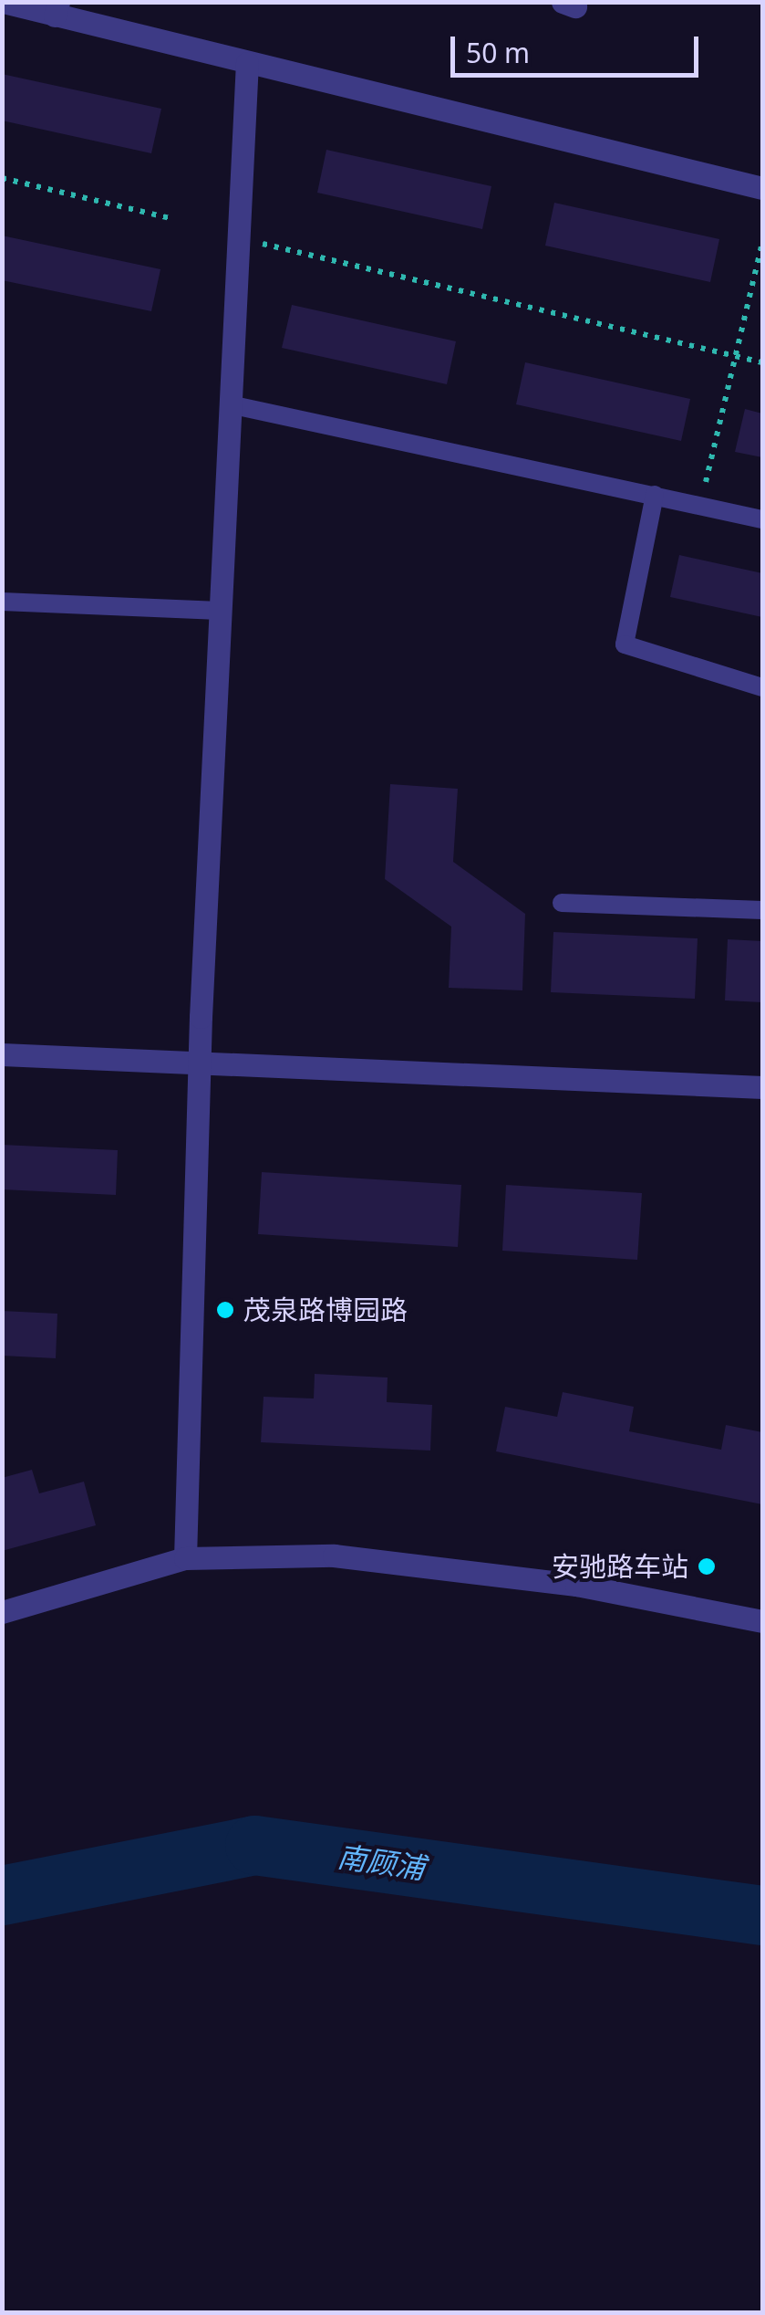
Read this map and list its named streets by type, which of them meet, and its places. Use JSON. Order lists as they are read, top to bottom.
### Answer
{
  "water": ["南顾浦"],
  "places": ["茂泉路博园路", "安驰路车站"],
  "scale_bar": "50 m"
}
